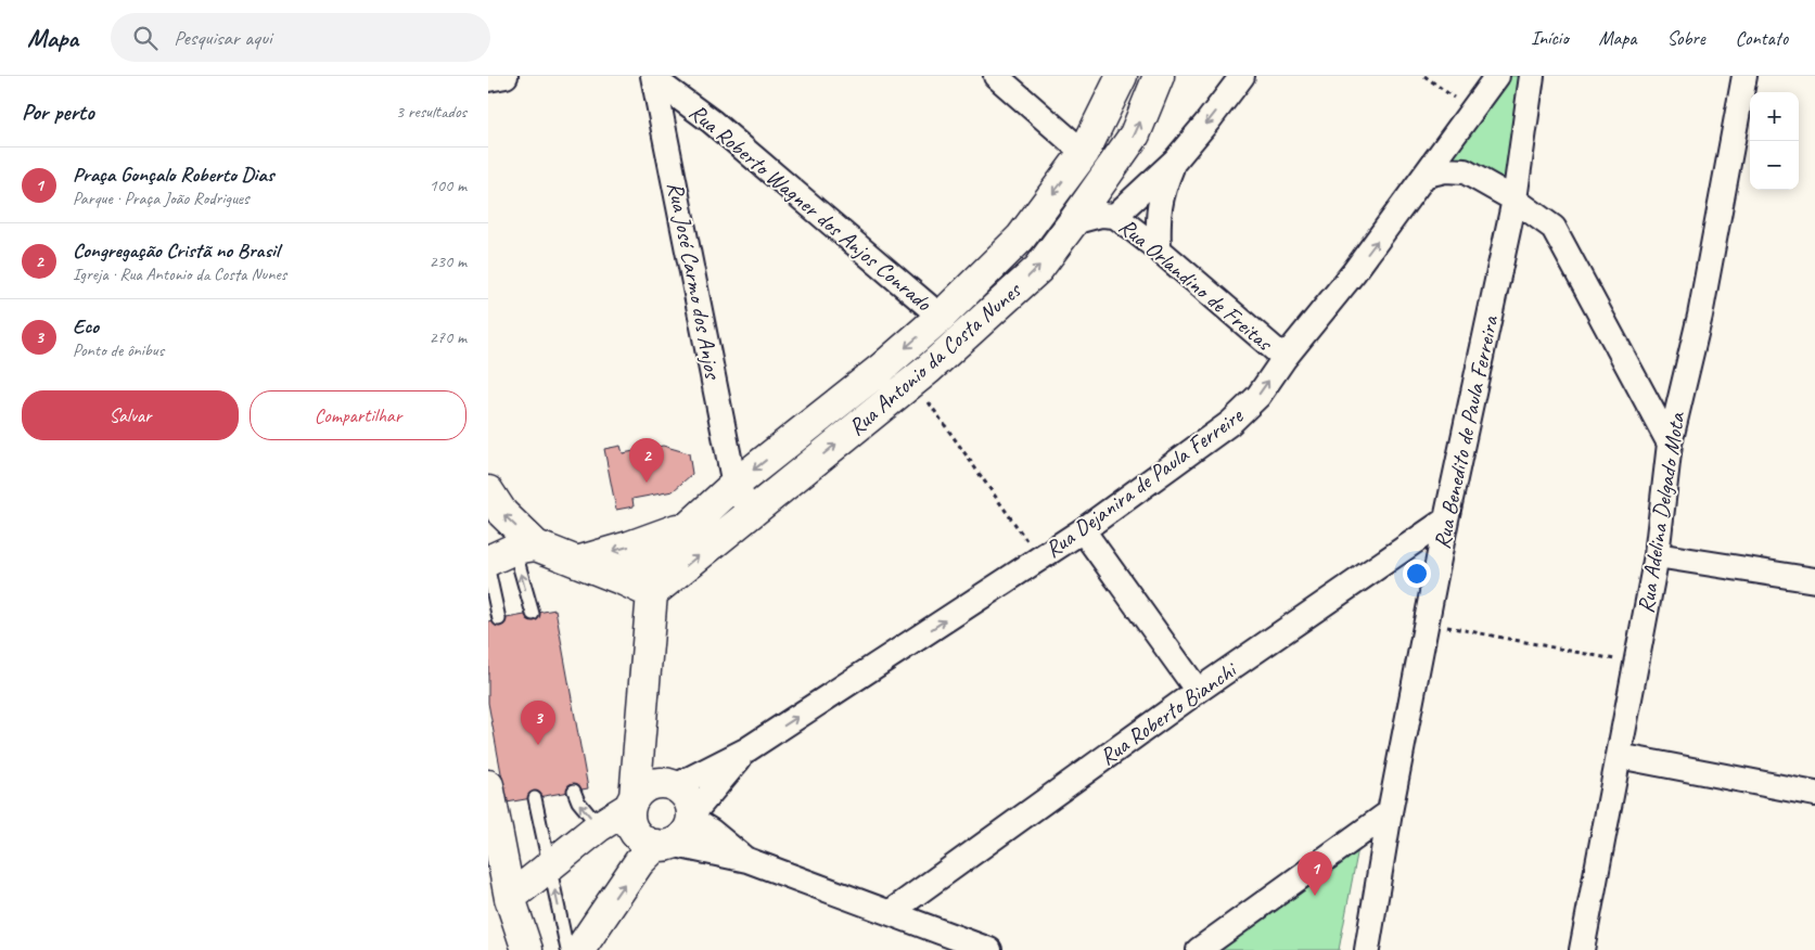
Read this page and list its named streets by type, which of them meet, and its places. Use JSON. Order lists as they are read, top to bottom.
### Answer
{
  "streets": {
    "main road": ["Rua Antonio da Costa Nunes"],
    "street": [
      "Rua Roberto Wagner dos Anjos Conrado",
      "Rua José Carmo dos Anjos",
      "Rua Orlandino de Freitas",
      "Rua Benedito de Paula Ferreira",
      "Rua Dejanira de Paula Ferreire",
      "Rua Adelina Delgado Mota",
      "Rua Roberto Bianchi"
    ]
  },
  "crossings": [
    ["Rua Roberto Wagner dos Anjos Conrado", "Rua José Carmo dos Anjos"],
    ["Rua Roberto Wagner dos Anjos Conrado", "Rua Antonio da Costa Nunes"],
    ["Rua José Carmo dos Anjos", "Rua Antonio da Costa Nunes"],
    ["Rua Orlandino de Freitas", "Rua Antonio da Costa Nunes"],
    ["Rua Orlandino de Freitas", "Rua Dejanira de Paula Ferreire"],
    ["Rua Benedito de Paula Ferreira", "Rua Roberto Bianchi"]
  ],
  "one_way": ["Rua Dejanira de Paula Ferreire"],
  "page": {
    "header": "Mapa",
    "search": "Pesquisar aqui",
    "nav": [
      "Início",
      "Mapa",
      "Sobre",
      "Contato"
    ],
    "heading": ["Por perto", "3 resultados"],
    "map_buttons": ["+", "−"],
    "list": [
      {
        "mark": "1",
        "name": "Praça Gonçalo Roberto Dias",
        "note": "Parque · Praça João Rodrigues",
        "value": "100 m"
      },
      {
        "mark": "2",
        "name": "Congregação Cristã no Brasil",
        "note": "Igreja · Rua Antonio da Costa Nunes",
        "value": "230 m"
      },
      {
        "mark": "3",
        "name": "Eco",
        "note": "Ponto de ônibus",
        "value": "270 m"
      }
    ],
    "buttons": ["Salvar", "Compartilhar"],
    "pins": ["2", "3", "1"]
  }
}
